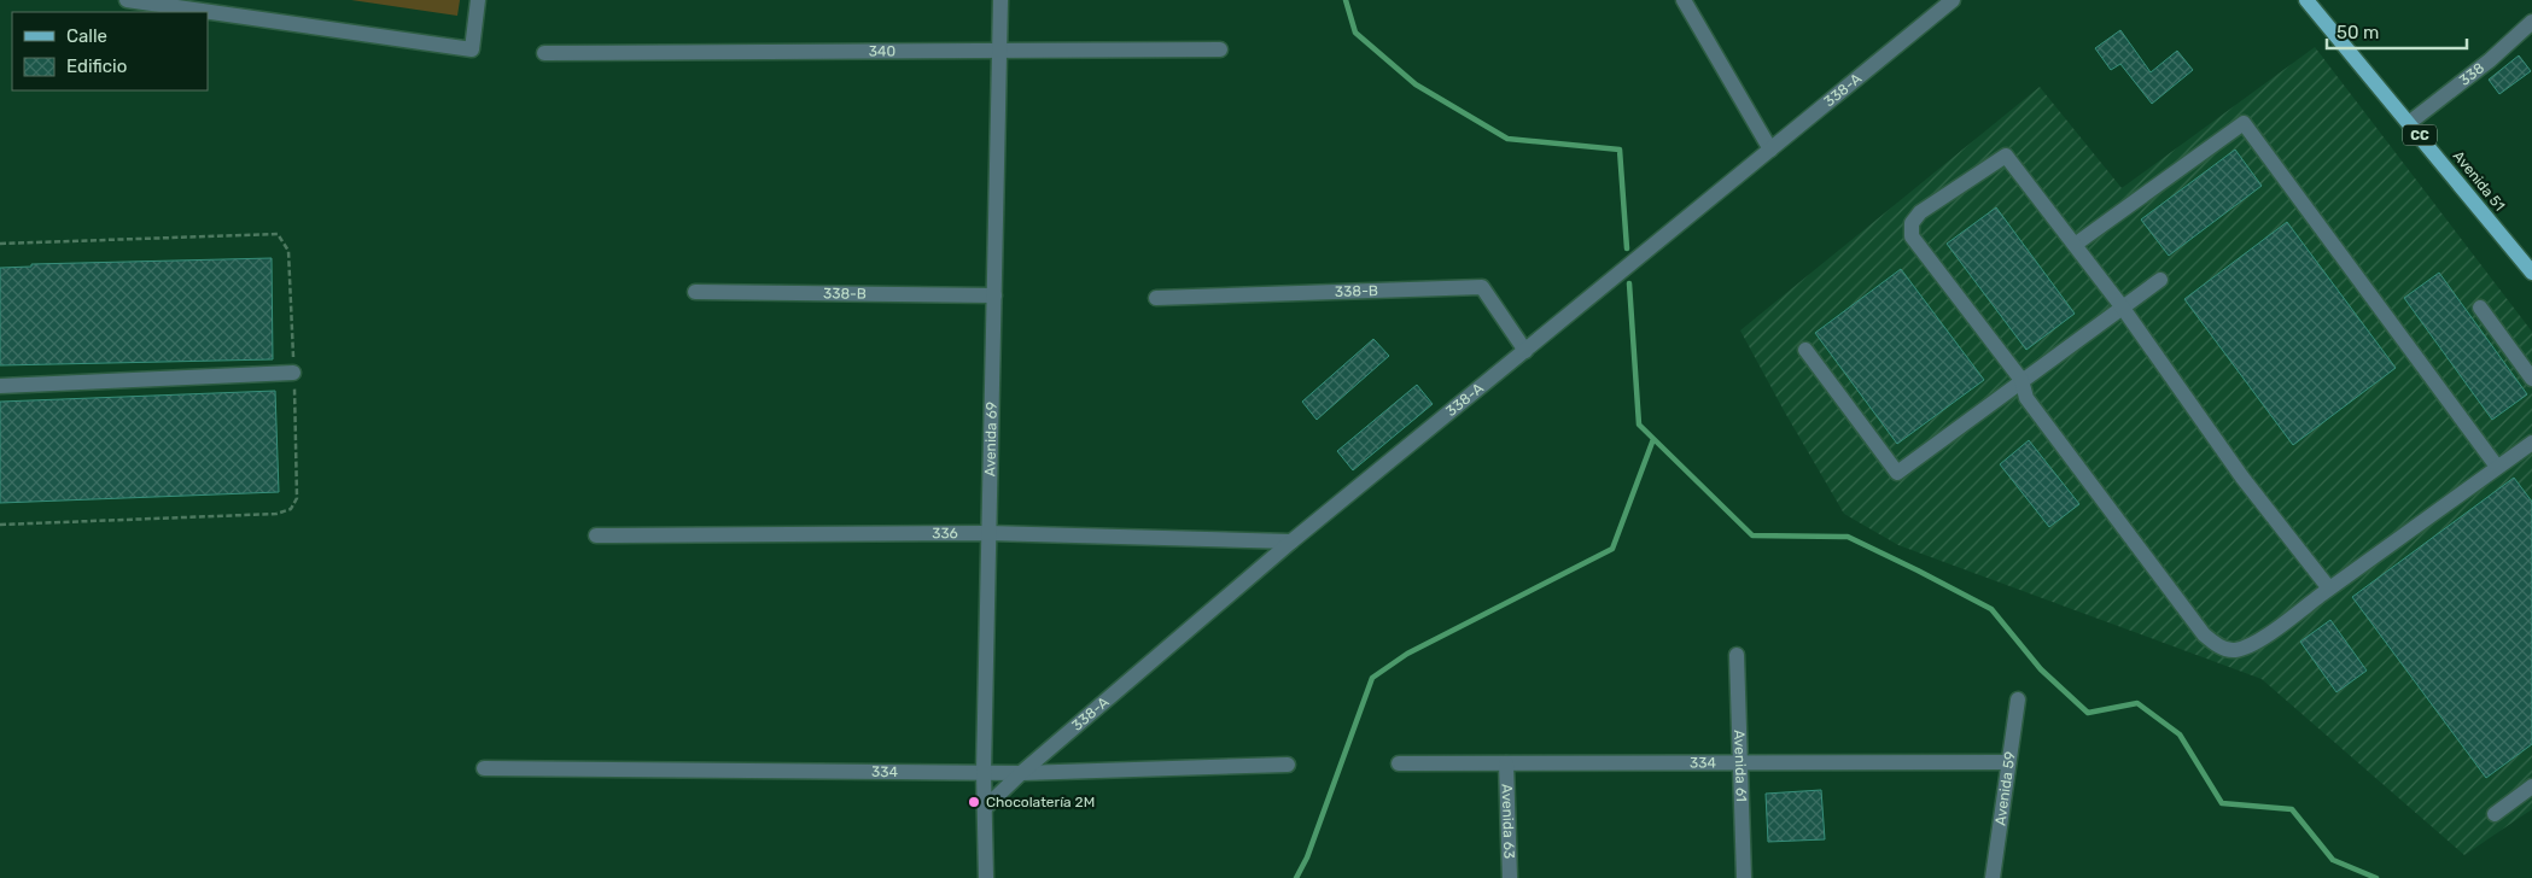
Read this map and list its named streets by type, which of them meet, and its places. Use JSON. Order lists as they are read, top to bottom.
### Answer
{
  "streets": {
    "main road": ["CC", "Avenida 51"],
    "street": [
      "340",
      "338",
      "338-A",
      "338-B",
      "Avenida 69",
      "336",
      "334",
      "Avenida 61",
      "Avenida 59",
      "Avenida 63"
    ]
  },
  "crossings": [
    ["340", "Avenida 69"],
    ["338", "Avenida 51"],
    ["338-A", "338-B"],
    ["338-A", "Avenida 69"],
    ["338-A", "336"],
    ["338-A", "334"],
    ["338-B", "Avenida 69"],
    ["Avenida 69", "336"],
    ["Avenida 69", "334"],
    ["334", "Avenida 61"],
    ["334", "Avenida 59"],
    ["334", "Avenida 63"]
  ],
  "places": ["Chocolatería 2M"],
  "legend": ["Calle", "Edificio"],
  "scale_bar": "50 m"
}
